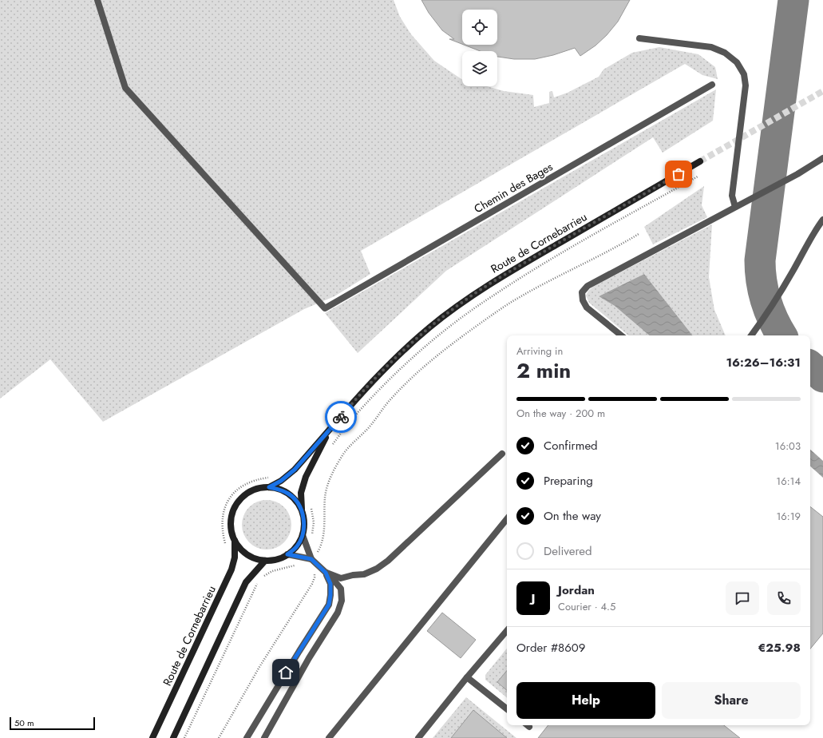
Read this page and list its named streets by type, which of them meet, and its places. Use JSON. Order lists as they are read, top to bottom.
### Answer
{
  "streets": {
    "main road": ["Route de Cornebarrieu"],
    "street": ["Chemin des Bages"]
  },
  "scale_bar": "50 m",
  "page": {
    "heading": ["2 min", "Arriving in", "16:26–16:31"],
    "panel": [
      "Jordan",
      "Courier · 4.5",
      "Order #8609",
      "€25.98"
    ],
    "bar": "On the way · 200 m",
    "list": [
      ["Confirmed", "16:03"],
      ["Preparing", "16:14"],
      ["On the way", "16:19"],
      "Delivered"
    ],
    "round": "J",
    "buttons": ["Help", "Share"],
    "scale": "50 m"
  }
}
